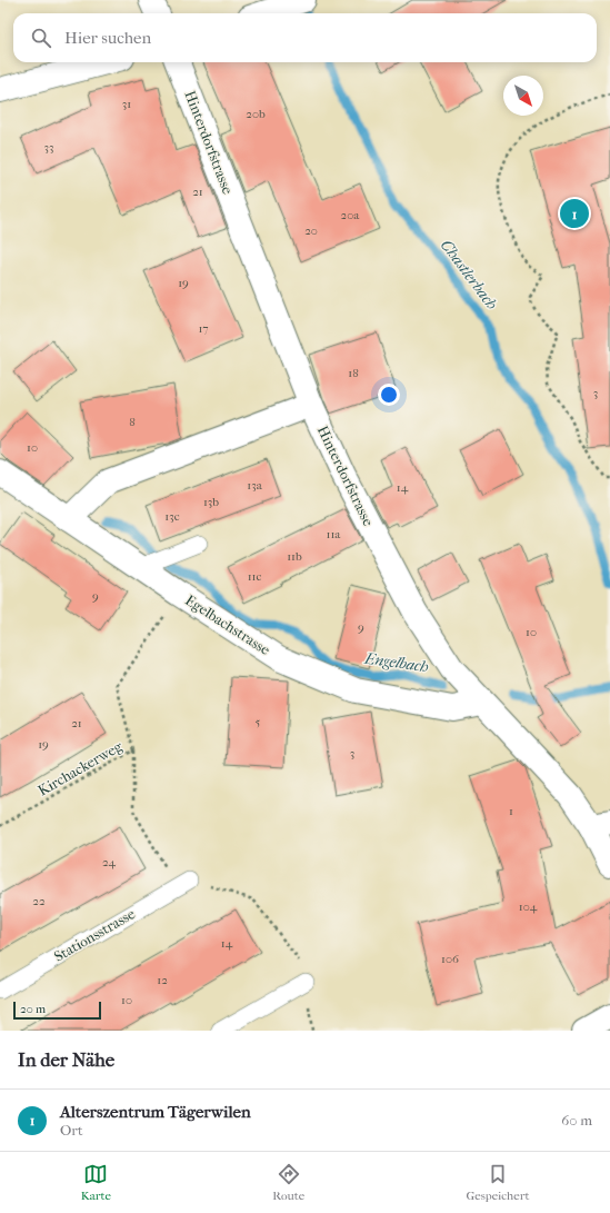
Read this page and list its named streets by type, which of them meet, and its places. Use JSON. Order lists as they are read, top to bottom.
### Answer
{
  "streets": {
    "street": ["Hinterdorfstrasse", "Egelbachstrasse"],
    "lane": ["Stationsstrasse"],
    "path": ["Kirchackerweg"]
  },
  "crossings": [
    ["Hinterdorfstrasse", "Egelbachstrasse"],
    ["Egelbachstrasse", "Kirchackerweg"]
  ],
  "water": ["Chastlerbach", "Engelbach"],
  "house_numbers": [
    "31",
    "20b",
    "33",
    "21",
    "20a",
    "20",
    "19",
    "17",
    "18",
    "3",
    "8",
    "10",
    "13a",
    "14",
    "13b",
    "13c",
    "11a",
    "11b",
    "11c",
    "9",
    "9",
    "10",
    "5",
    "21",
    "19",
    "3",
    "1",
    "24",
    "22",
    "104",
    "14",
    "106",
    "12",
    "10"
  ],
  "scale_bar": "20 m",
  "north": "bottom right",
  "page": {
    "search": "Hier suchen",
    "pins": "1",
    "scale": "20 m",
    "heading": "In der Nähe",
    "list": [
      {
        "mark": "1",
        "name": "Alterszentrum Tägerwilen",
        "note": "Ort",
        "value": "60 m"
      }
    ],
    "nav": ["Karte", "Route", "Gespeichert"]
  }
}
